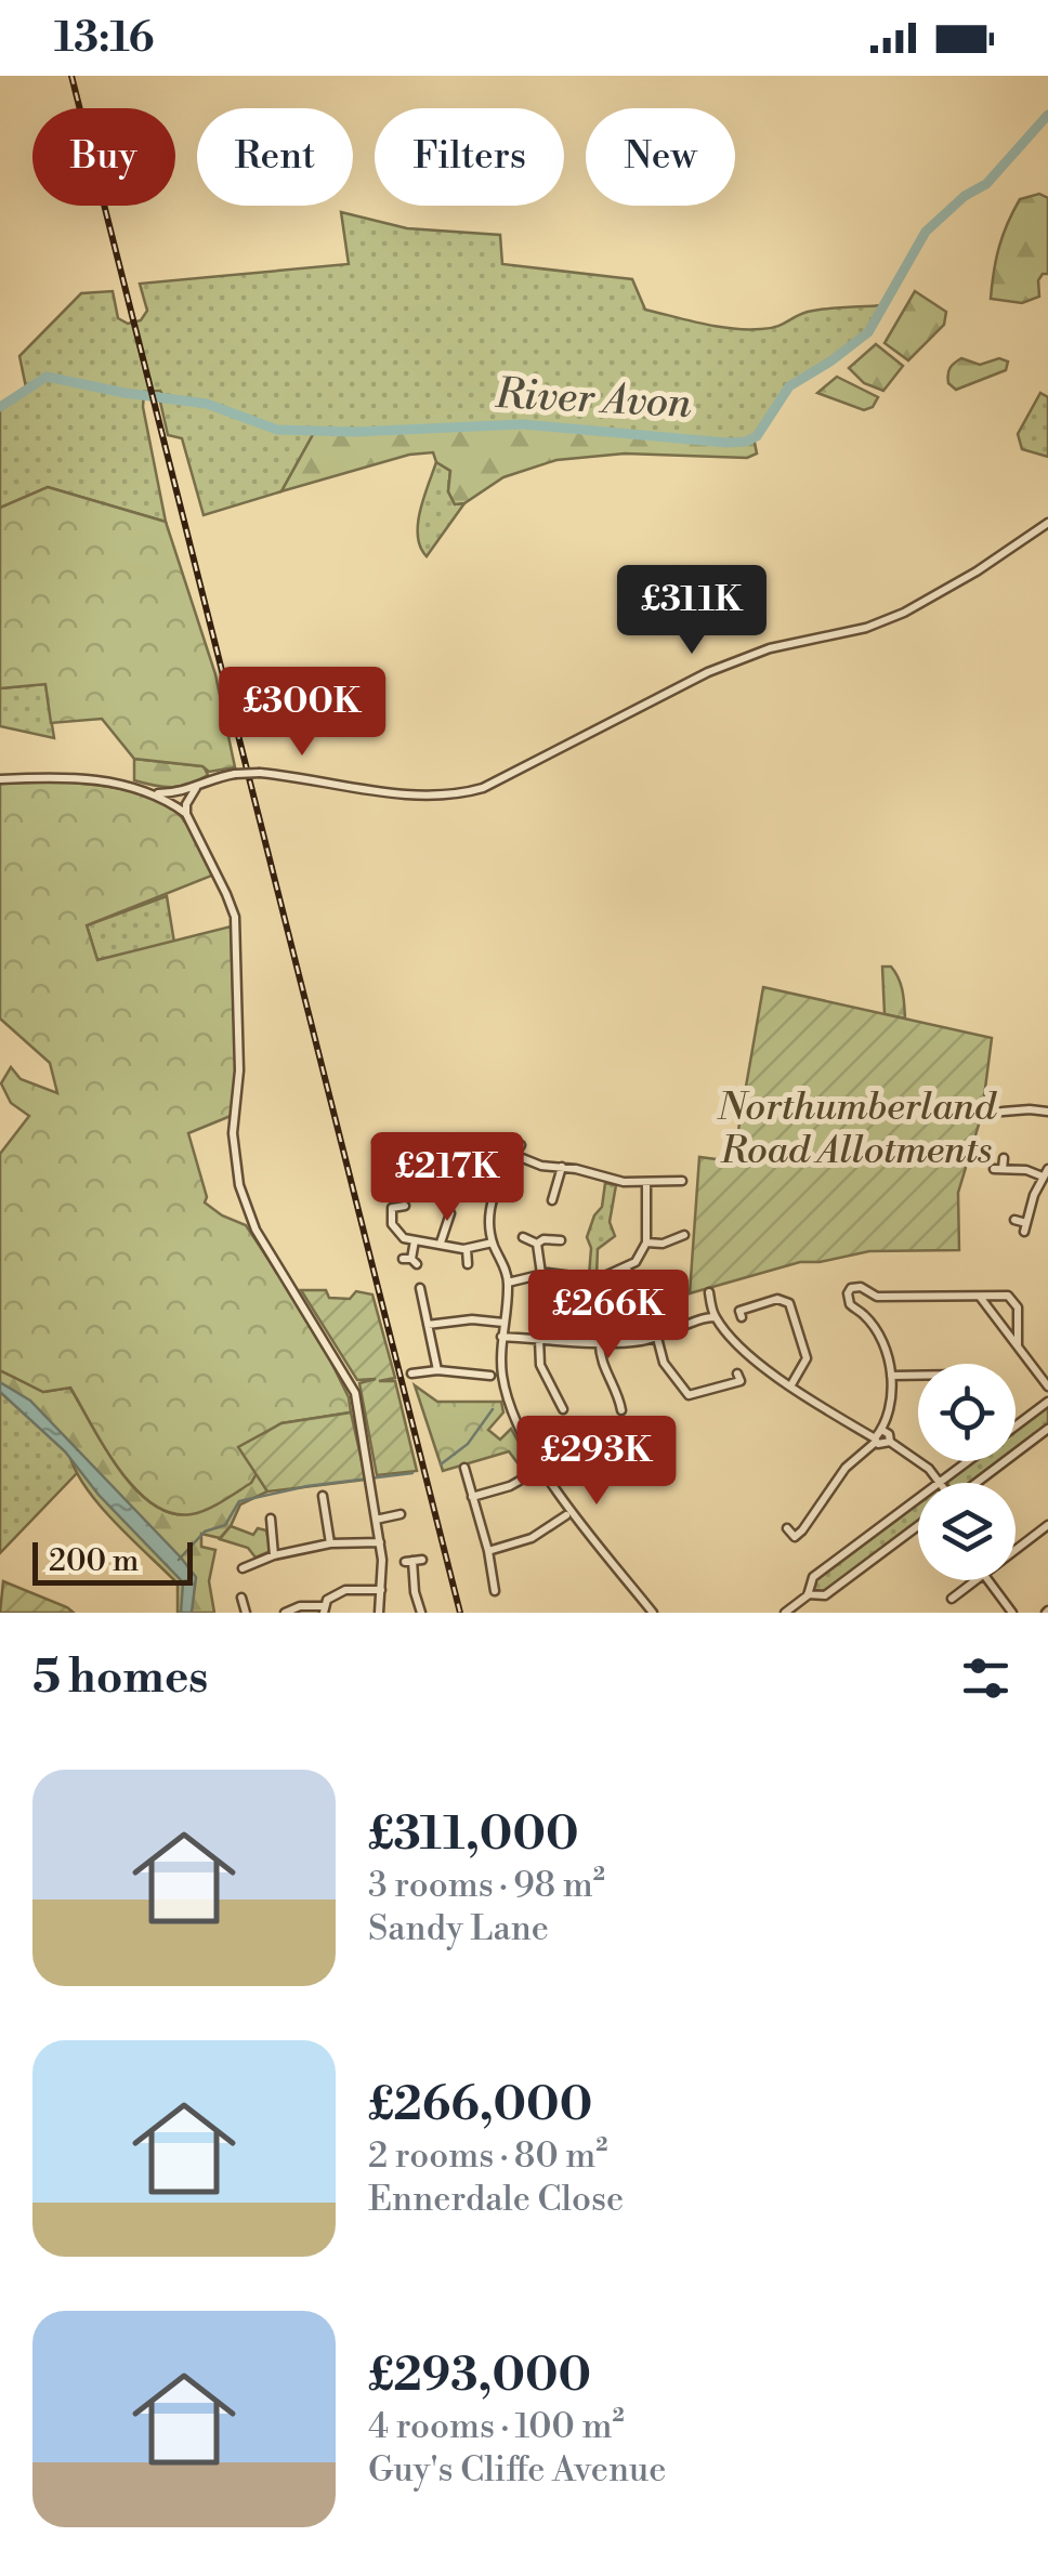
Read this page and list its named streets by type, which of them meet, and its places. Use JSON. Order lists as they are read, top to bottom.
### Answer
{
  "water": ["River Avon"],
  "parks": ["Northumberland Road Allotments"],
  "scale_bar": "200 m",
  "page": {
    "status": "13:16",
    "chip": [
      "Buy",
      "Rent",
      "Filters",
      "New"
    ],
    "price": [
      "£311K",
      "£300K",
      "£217K",
      "£266K",
      "£293K"
    ],
    "scale": "200 m",
    "heading": "5 homes",
    "list": [
      {
        "name": "£311,000",
        "note": "3 rooms · 98 m² · Sandy Lane"
      },
      {
        "name": "£266,000",
        "note": "2 rooms · 80 m² · Ennerdale Close"
      },
      {
        "name": "£293,000",
        "note": "4 rooms · 100 m² · Guy's Cliffe Avenue"
      }
    ]
  }
}
